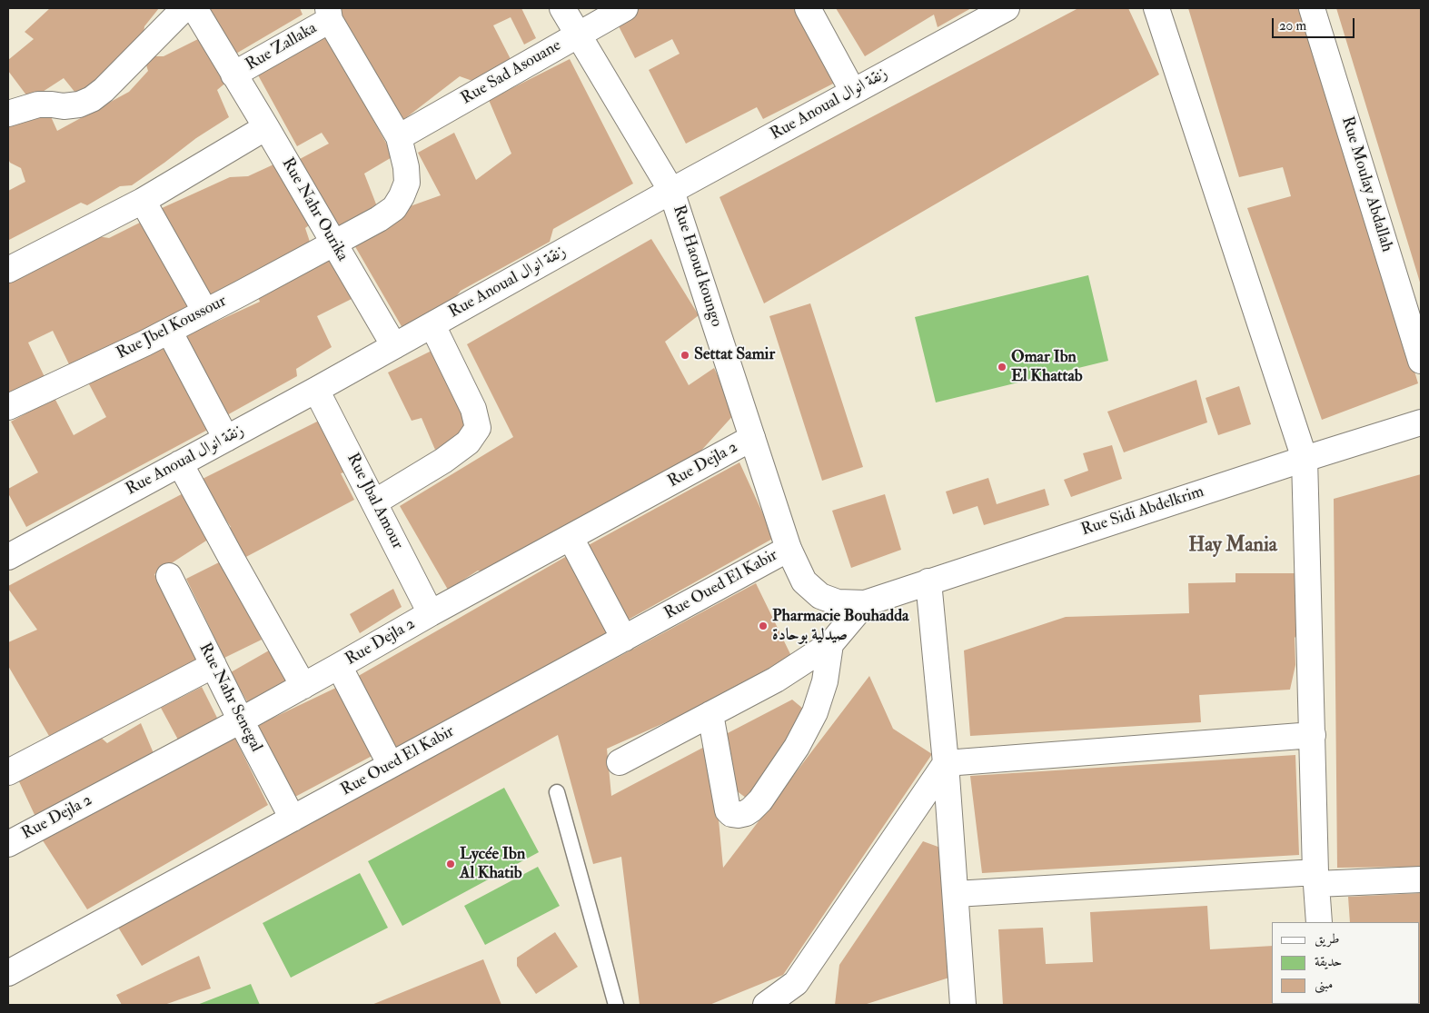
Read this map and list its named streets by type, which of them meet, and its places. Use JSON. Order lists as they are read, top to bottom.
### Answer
{
  "streets": {
    "street": [
      "Rue Zallaka",
      "Rue Sad Asouane",
      "Rue Anoual زنقة انوال",
      "Rue Moulay Abdallah",
      "Rue Nahr Ourika",
      "Rue Haoud koungo",
      "Rue Jbel Koussour",
      "Rue Dejla 2",
      "Rue Jbal Amour",
      "Rue Sidi Abdelkrim",
      "Rue Oued El Kabir",
      "Rue Nahr Senegal"
    ]
  },
  "crossings": [
    ["Rue Zallaka", "Rue Nahr Ourika"],
    ["Rue Zallaka", "Rue Jbel Koussour"],
    ["Rue Sad Asouane", "Rue Haoud koungo"],
    ["Rue Sad Asouane", "Rue Jbel Koussour"],
    ["Rue Anoual زنقة انوال", "Rue Nahr Ourika"],
    ["Rue Anoual زنقة انوال", "Rue Haoud koungo"],
    ["Rue Anoual زنقة انوال", "Rue Jbal Amour"],
    ["Rue Nahr Ourika", "Rue Jbel Koussour"],
    ["Rue Haoud koungo", "Rue Dejla 2"],
    ["Rue Haoud koungo", "Rue Sidi Abdelkrim"],
    ["Rue Haoud koungo", "Rue Oued El Kabir"],
    ["Rue Dejla 2", "Rue Jbal Amour"],
    ["Rue Dejla 2", "Rue Nahr Senegal"],
    ["Rue Oued El Kabir", "Rue Nahr Senegal"]
  ],
  "districts": ["Hay Mania"],
  "places": [
    "Settat Samir",
    "Omar Ibn El Khattab",
    "Pharmacie Bouhadda صيدلية بوحادة",
    "Lycée Ibn Al Khatib"
  ],
  "legend": ["طريق", "حديقة", "مبنى"],
  "scale_bar": "20 m"
}
